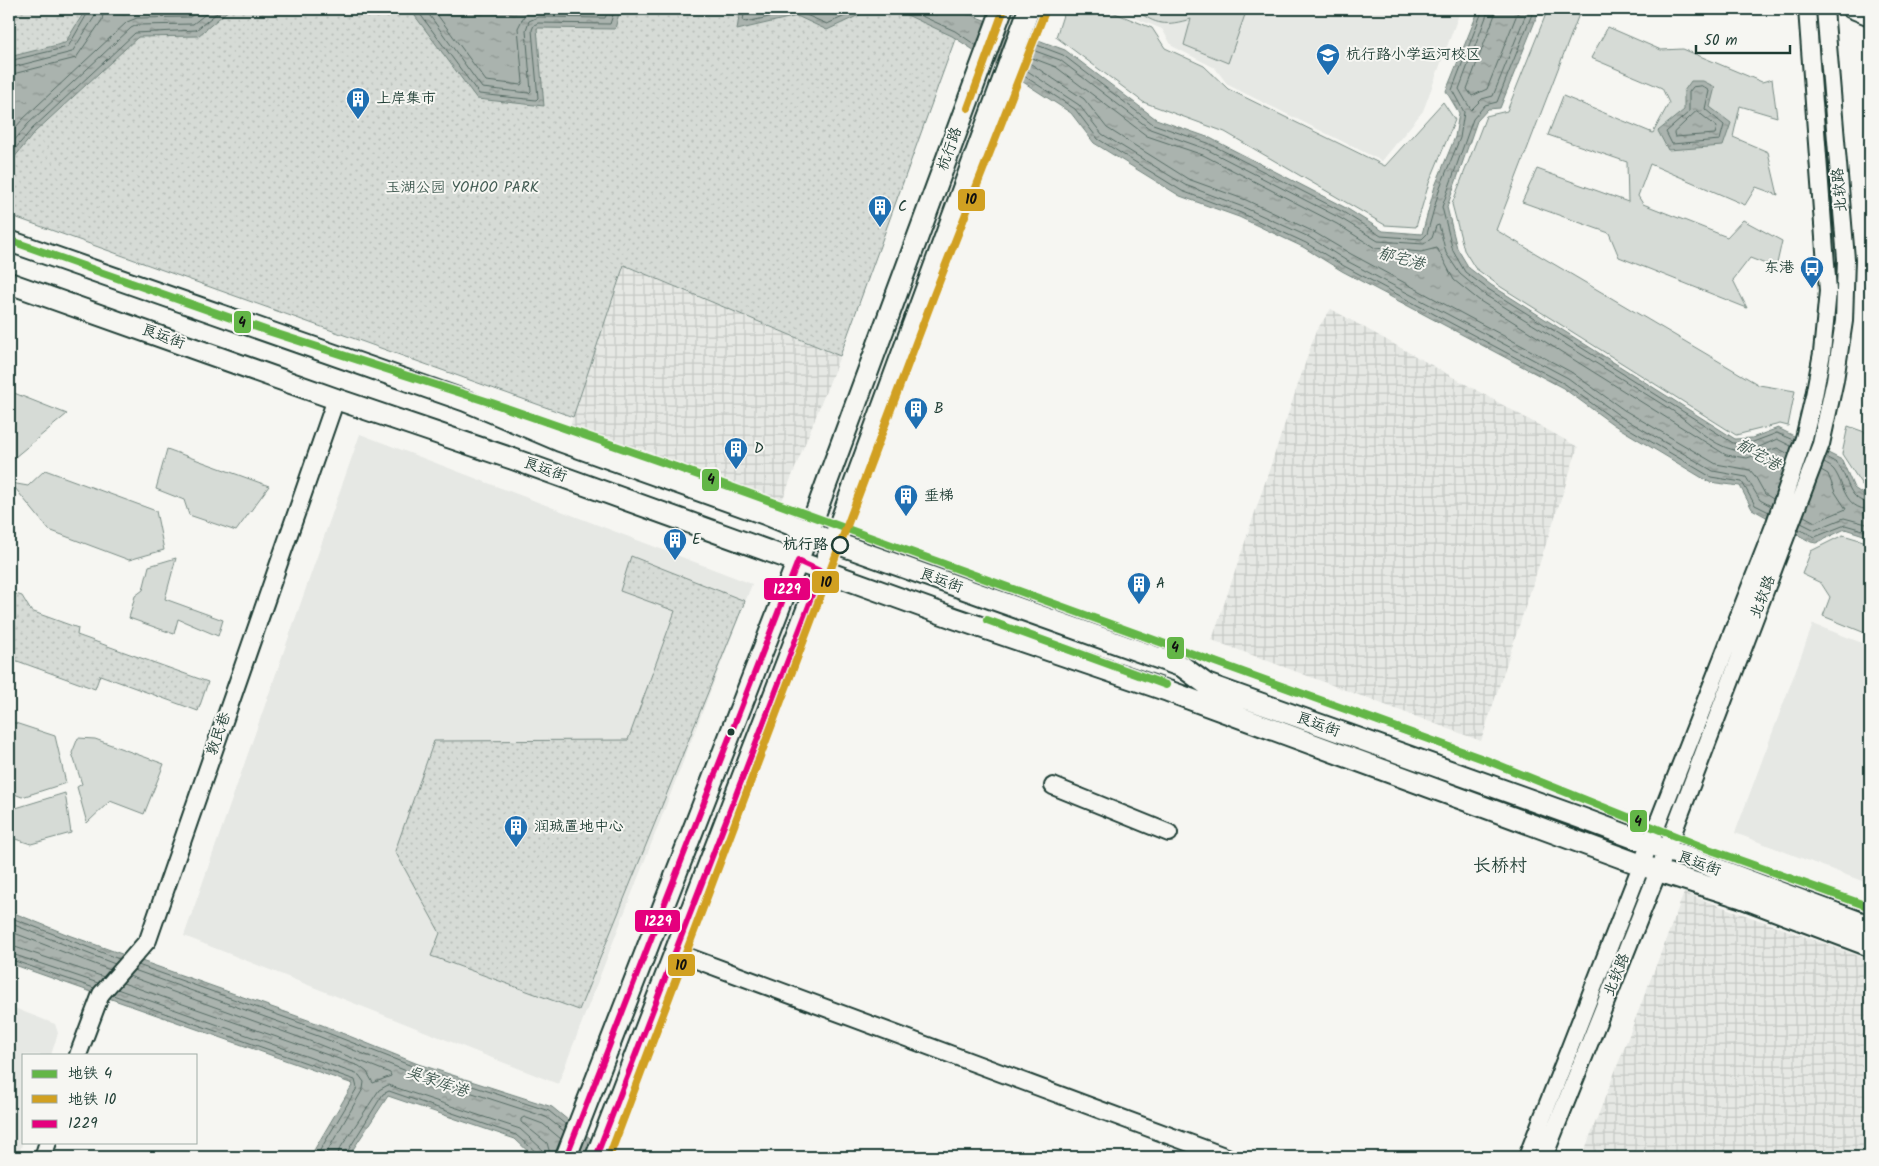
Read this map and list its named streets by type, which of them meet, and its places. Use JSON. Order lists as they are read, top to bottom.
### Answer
{
  "streets": {
    "main road": ["杭行路", "良运街"],
    "street": ["北软路", "敦民巷"]
  },
  "crossings": [
    ["杭行路", "良运街"],
    ["北软路", "良运街"],
    ["良运街", "敦民巷"]
  ],
  "districts": ["长桥村"],
  "water": ["郁宅港", "吴家库港"],
  "parks": ["玉湖公园 YOHOO PARK"],
  "places": {
    "school or university": ["杭行路小学运河校区"],
    "building": [
      "上岸集市",
      "C",
      "B",
      "D",
      "垂梯",
      "E",
      "A",
      "润珹置地中心"
    ],
    "bus stop": ["东港"],
    "other": ["杭行路"]
  },
  "lines": ["metro line 10", "metro line 4", "transit line 1229"],
  "legend": ["地铁 4", "地铁 10", "1229"],
  "scale_bar": "50 m"
}
